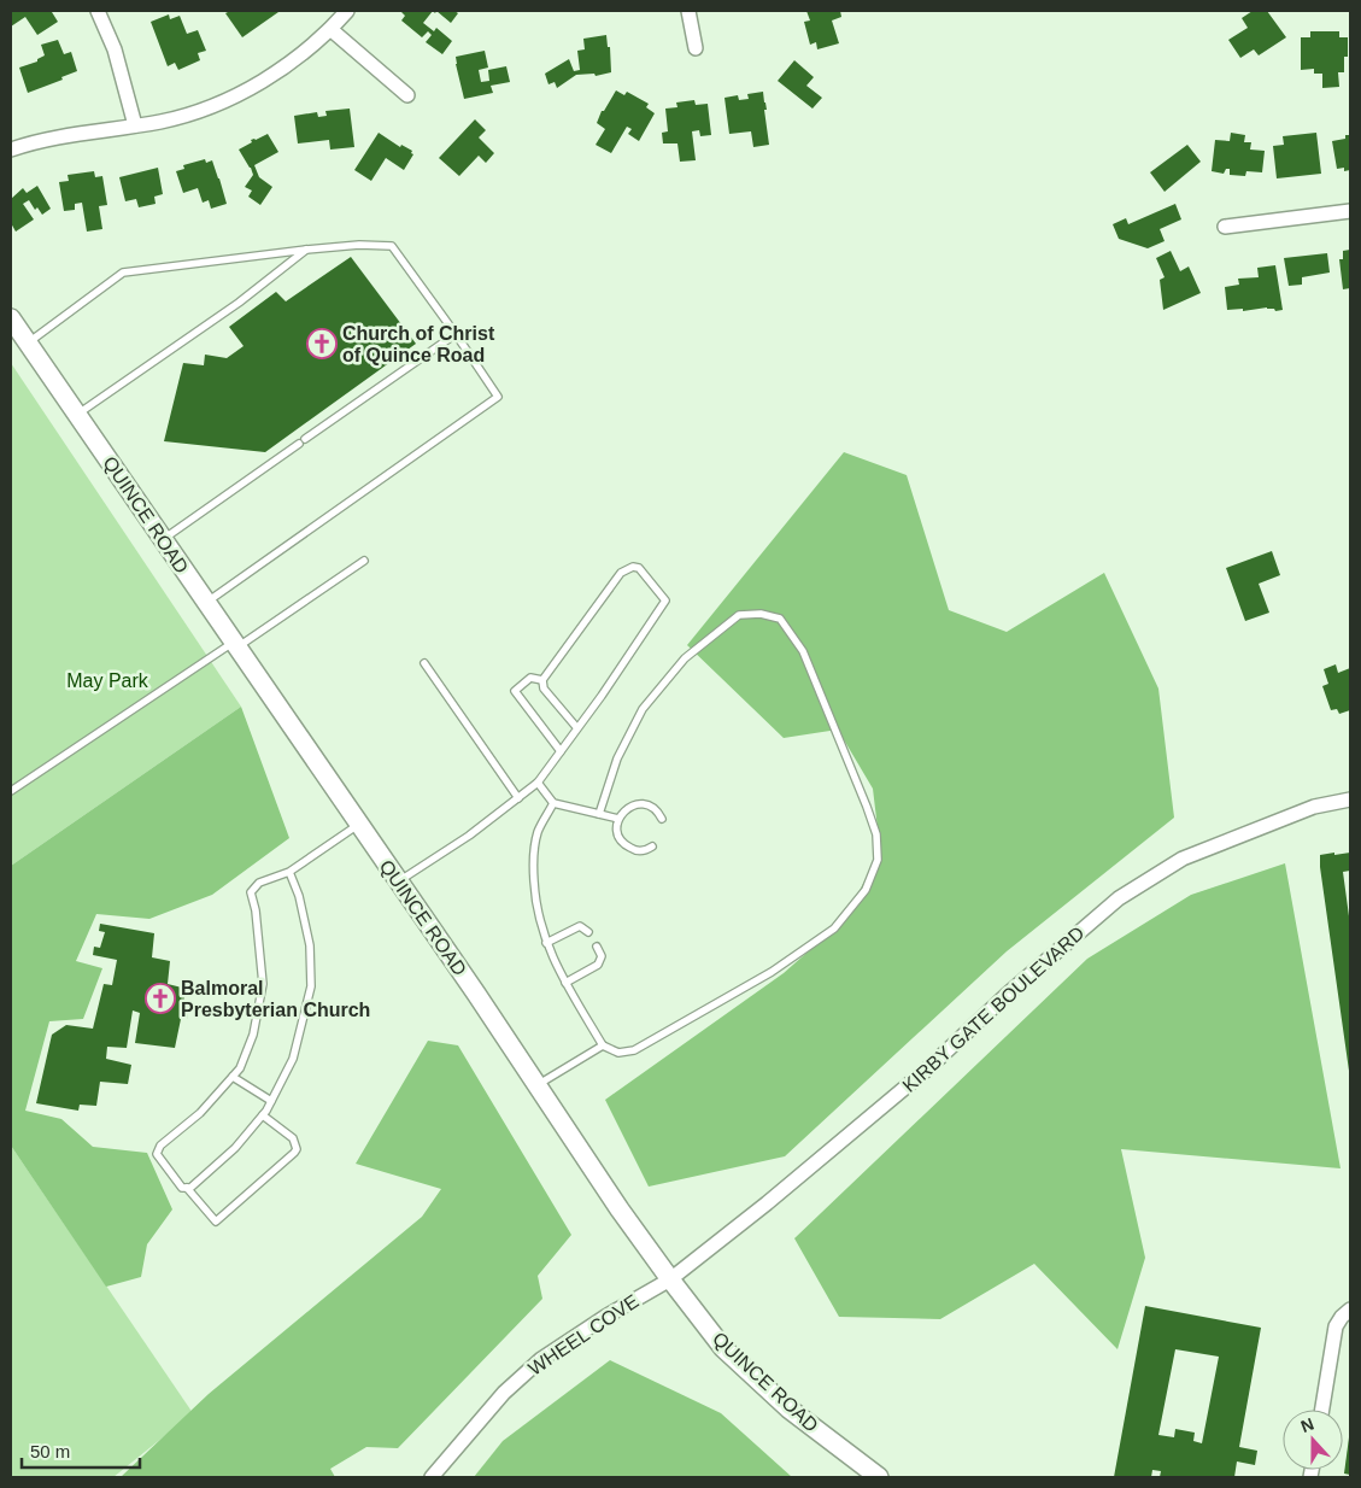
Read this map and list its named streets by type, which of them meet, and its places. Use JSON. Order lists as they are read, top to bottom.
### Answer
{
  "streets": {
    "main road": ["QUINCE ROAD"],
    "street": ["KIRBY GATE BOULEVARD", "WHEEL COVE"]
  },
  "crossings": [
    ["QUINCE ROAD", "KIRBY GATE BOULEVARD"],
    ["QUINCE ROAD", "WHEEL COVE"],
    ["KIRBY GATE BOULEVARD", "WHEEL COVE"]
  ],
  "parks": ["May Park"],
  "places": {
    "church": ["Church of Christ of Quince Road", "Balmoral Presbyterian Church"]
  },
  "scale_bar": "50 m",
  "north": "top"
}
